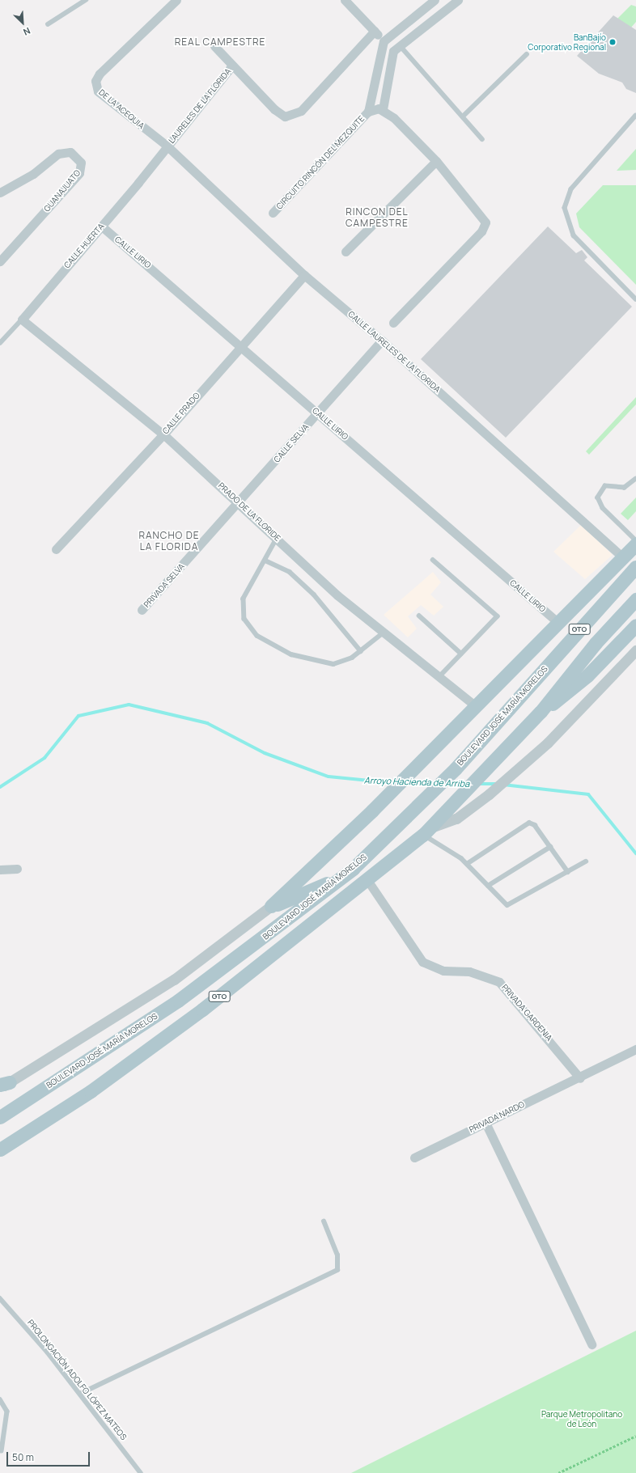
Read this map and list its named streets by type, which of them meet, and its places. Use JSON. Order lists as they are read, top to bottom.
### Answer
{
  "streets": {
    "main road": ["GTO", "BOULEVARD JOSÉ MARÍA MORELOS"],
    "street": [
      "LAURELES DE LA FLORIDA",
      "DE LA ACEQUIA",
      "CIRCUITO RINCÓN DEL MEZQUITE",
      "GUANAJUATO",
      "CALLE HUERTA",
      "CALLE LIRIO",
      "CALLE LAURELES DE LA FLORIDA",
      "CALLE PRADO",
      "CALLE SELVA",
      "PRADO DE LA FLORIDE",
      "PRIVADA SELVA",
      "PRIVADA GARDENIA",
      "PRIVADA NARDO"
    ],
    "lane": ["PROLONGACIÓN ADOLFO LÓPEZ MATEOS"]
  },
  "crossings": [
    ["LAURELES DE LA FLORIDA", "DE LA ACEQUIA"],
    ["LAURELES DE LA FLORIDA", "CALLE HUERTA"],
    ["LAURELES DE LA FLORIDA", "CALLE LAURELES DE LA FLORIDA"],
    ["DE LA ACEQUIA", "CALLE HUERTA"],
    ["DE LA ACEQUIA", "CALLE LAURELES DE LA FLORIDA"],
    ["CALLE HUERTA", "CALLE LIRIO"],
    ["CALLE HUERTA", "CALLE LAURELES DE LA FLORIDA"],
    ["CALLE HUERTA", "PRADO DE LA FLORIDE"],
    ["CALLE LIRIO", "CALLE PRADO"],
    ["CALLE LIRIO", "CALLE SELVA"],
    ["CALLE LAURELES DE LA FLORIDA", "CALLE PRADO"],
    ["CALLE LAURELES DE LA FLORIDA", "CALLE SELVA"],
    ["CALLE PRADO", "PRADO DE LA FLORIDE"],
    ["CALLE SELVA", "PRADO DE LA FLORIDE"],
    ["CALLE SELVA", "PRIVADA SELVA"],
    ["PRADO DE LA FLORIDE", "PRIVADA SELVA"],
    ["GTO", "PRIVADA GARDENIA"],
    ["PRIVADA GARDENIA", "PRIVADA NARDO"]
  ],
  "districts": ["REAL CAMPESTRE", "RINCON DEL CAMPESTRE", "RANCHO DE LA FLORIDA"],
  "water": ["Arroyo Hacienda de Arriba"],
  "parks": ["Parque Metropolitano de León"],
  "places": ["BanBajío Corporativo Regional"],
  "scale_bar": "50 m",
  "north": "bottom right"
}
